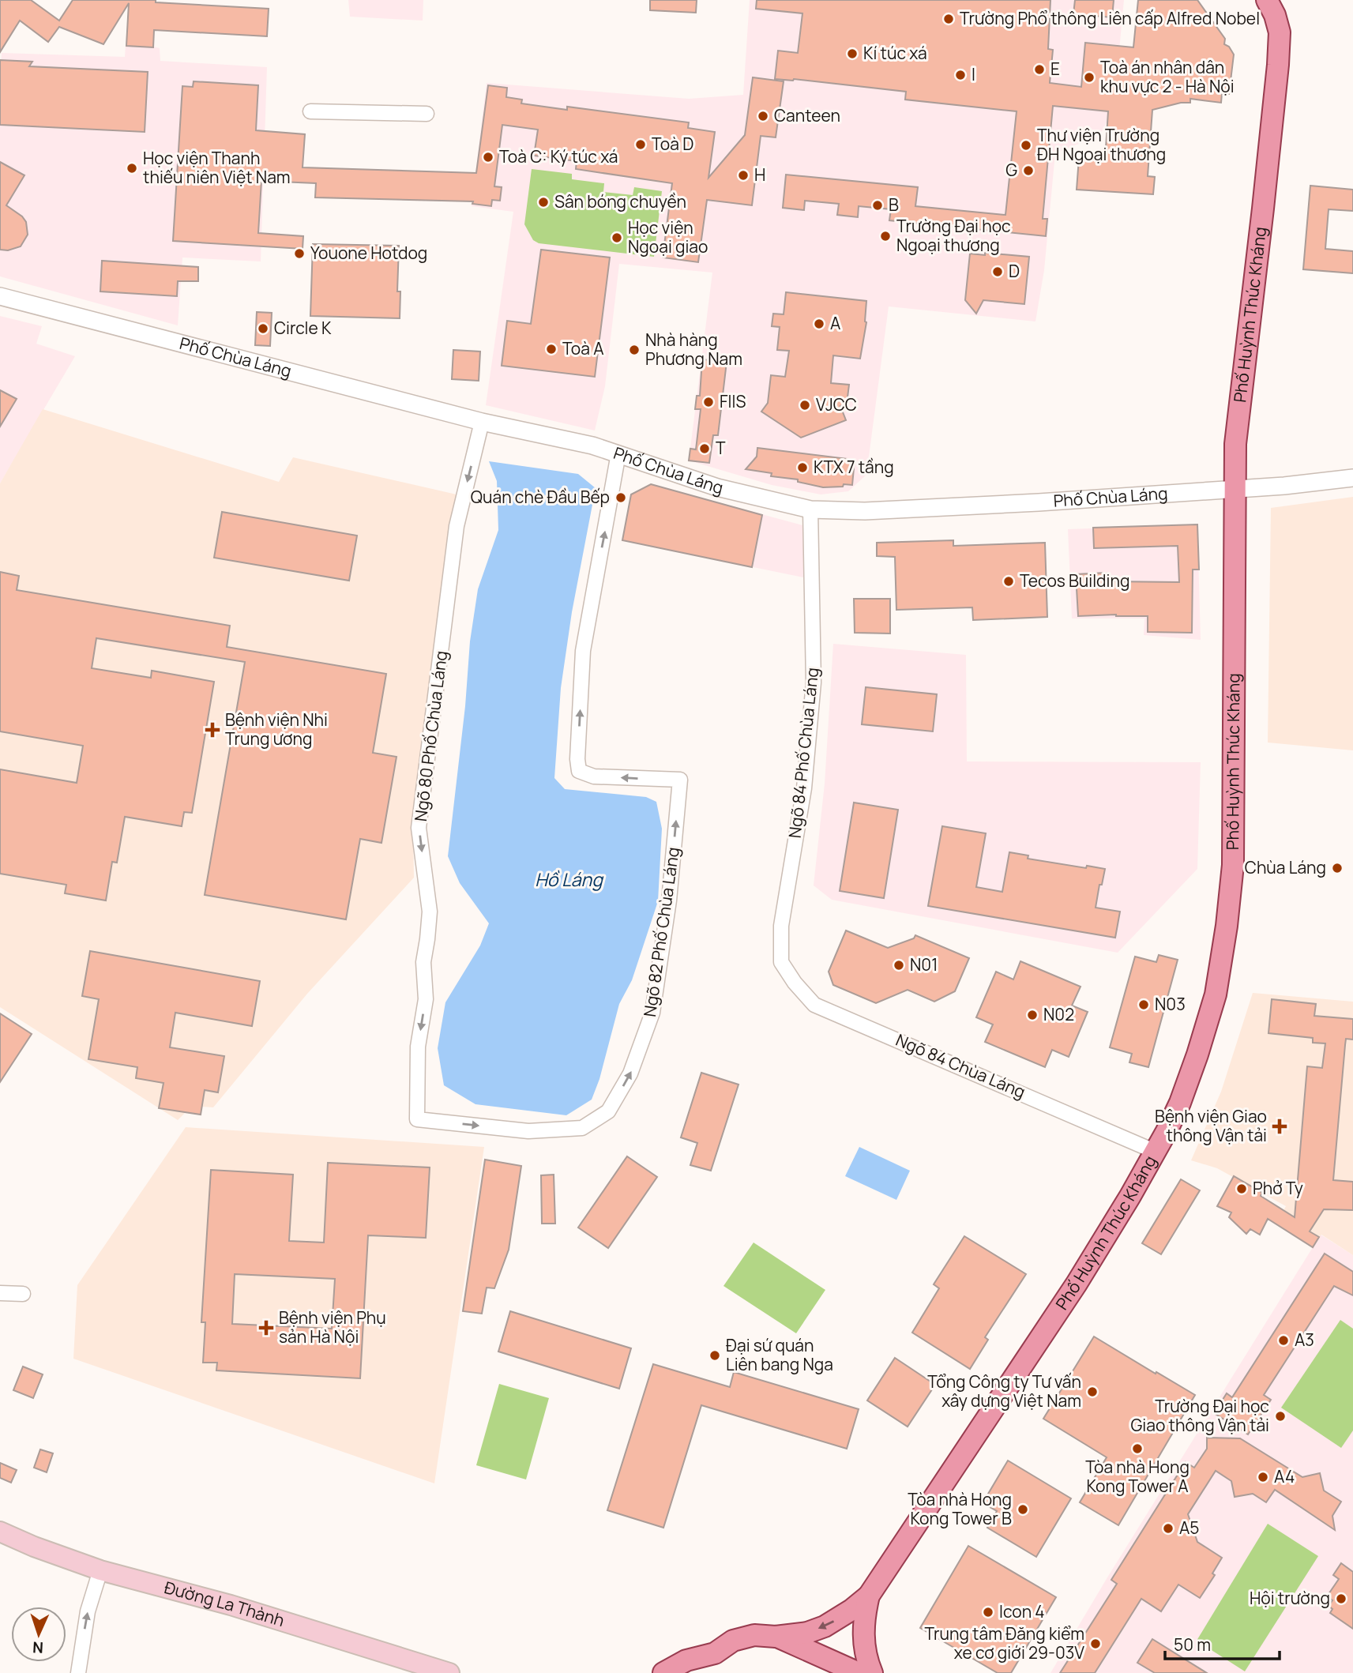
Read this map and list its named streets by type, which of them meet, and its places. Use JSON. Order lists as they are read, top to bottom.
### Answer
{
  "streets": {
    "main road": ["Phố Huỳnh Thúc Kháng", "Đường La Thành"],
    "street": [
      "Phố Chùa Láng",
      "Ngõ 80 Phố Chùa Láng",
      "Ngõ 84 Phố Chùa Láng",
      "Ngõ 82 Phố Chùa Láng",
      "Ngõ 84 Chùa Láng"
    ]
  },
  "crossings": [
    ["Phố Huỳnh Thúc Kháng", "Phố Chùa Láng"],
    ["Phố Huỳnh Thúc Kháng", "Ngõ 84 Chùa Láng"],
    ["Phố Chùa Láng", "Ngõ 80 Phố Chùa Láng"],
    ["Phố Chùa Láng", "Ngõ 84 Phố Chùa Láng"],
    ["Phố Chùa Láng", "Ngõ 82 Phố Chùa Láng"],
    ["Ngõ 80 Phố Chùa Láng", "Ngõ 82 Phố Chùa Láng"],
    ["Ngõ 84 Phố Chùa Láng", "Ngõ 84 Chùa Láng"]
  ],
  "one_way": ["Ngõ 80 Phố Chùa Láng"],
  "water": ["Hồ Láng"],
  "places": {
    "other": [
      "Trường Phổ thông Liên cấp Alfred Nobel",
      "Kí túc xá",
      "E",
      "I",
      "Toà án nhân dân khu vực 2 - Hà Nội",
      "Canteen",
      "Toà D",
      "Thư viện Trường ĐH Ngoại thương",
      "Toà C: Ký túc xá",
      "Học viện Thanh thiếu niên Việt Nam",
      "G",
      "H",
      "Sân bóng chuyền",
      "B",
      "Trường Đại học Ngoại thương",
      "Học viện Ngoại giao",
      "Youone Hotdog",
      "D",
      "A",
      "Circle K",
      "Toà A",
      "Nhà hàng Phương Nam",
      "FIIS",
      "VJCC",
      "T",
      "KTX 7 tầng",
      "Quán chè Đầu Bếp",
      "Tecos Building",
      "Chùa Láng",
      "N01",
      "N03",
      "N02",
      "Phở Ty",
      "A3",
      "Đại sứ quán Liên bang Nga",
      "Tổng Công ty Tư vấn xây dựng Việt Nam",
      "Trường Đại học Giao thông Vận tải",
      "Tòa nhà Hong Kong Tower A",
      "A4",
      "Tòa nhà Hong Kong Tower B",
      "A5",
      "Hội trường",
      "Icon 4",
      "Trung tâm Đăng kiểm xe cơ giới 29-03V"
    ],
    "health": ["Bệnh viện Nhi Trung ương", "Bệnh viện Giao thông Vận tải", "Bệnh viện Phụ sản Hà Nội"]
  },
  "scale_bar": "50 m",
  "north": "bottom"
}
